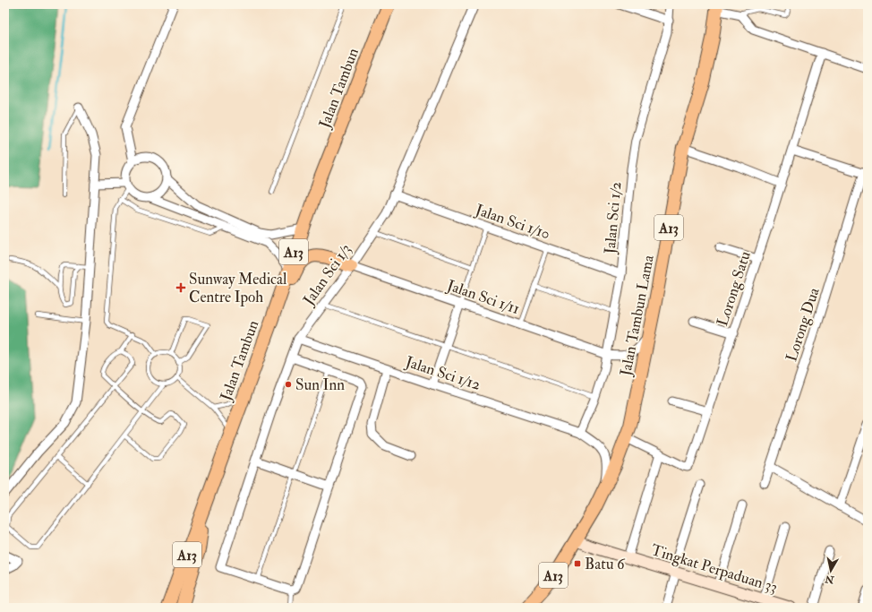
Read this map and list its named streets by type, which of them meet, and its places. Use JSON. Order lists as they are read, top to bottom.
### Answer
{
  "streets": {
    "main road": ["Jalan Tambun", "A13", "Jalan Tambun Lama"],
    "street": [
      "Jalan Sci 1/2",
      "Jalan Sci 1/10",
      "Jalan Sci 1/3",
      "Lorong Satu",
      "Jalan Sci 1/11",
      "Lorong Dua",
      "Jalan Sci 1/12",
      "Tingkat Perpaduan 33"
    ]
  },
  "crossings": [
    ["Jalan Sci 1/2", "Jalan Sci 1/10"],
    ["Jalan Sci 1/2", "Jalan Sci 1/11"],
    ["Jalan Sci 1/2", "Jalan Sci 1/12"],
    ["Jalan Sci 1/10", "Jalan Sci 1/3"],
    ["Jalan Sci 1/3", "Jalan Sci 1/11"],
    ["Jalan Sci 1/3", "Jalan Sci 1/12"],
    ["Lorong Satu", "Jalan Tambun Lama"],
    ["Jalan Sci 1/11", "Jalan Tambun Lama"],
    ["Jalan Tambun Lama", "Jalan Sci 1/12"],
    ["Jalan Tambun Lama", "Tingkat Perpaduan 33"]
  ],
  "places": {
    "health": ["Sunway Medical Centre Ipoh"],
    "other": ["Sun Inn"],
    "transit": ["Batu 6"]
  },
  "north": "bottom"
}
